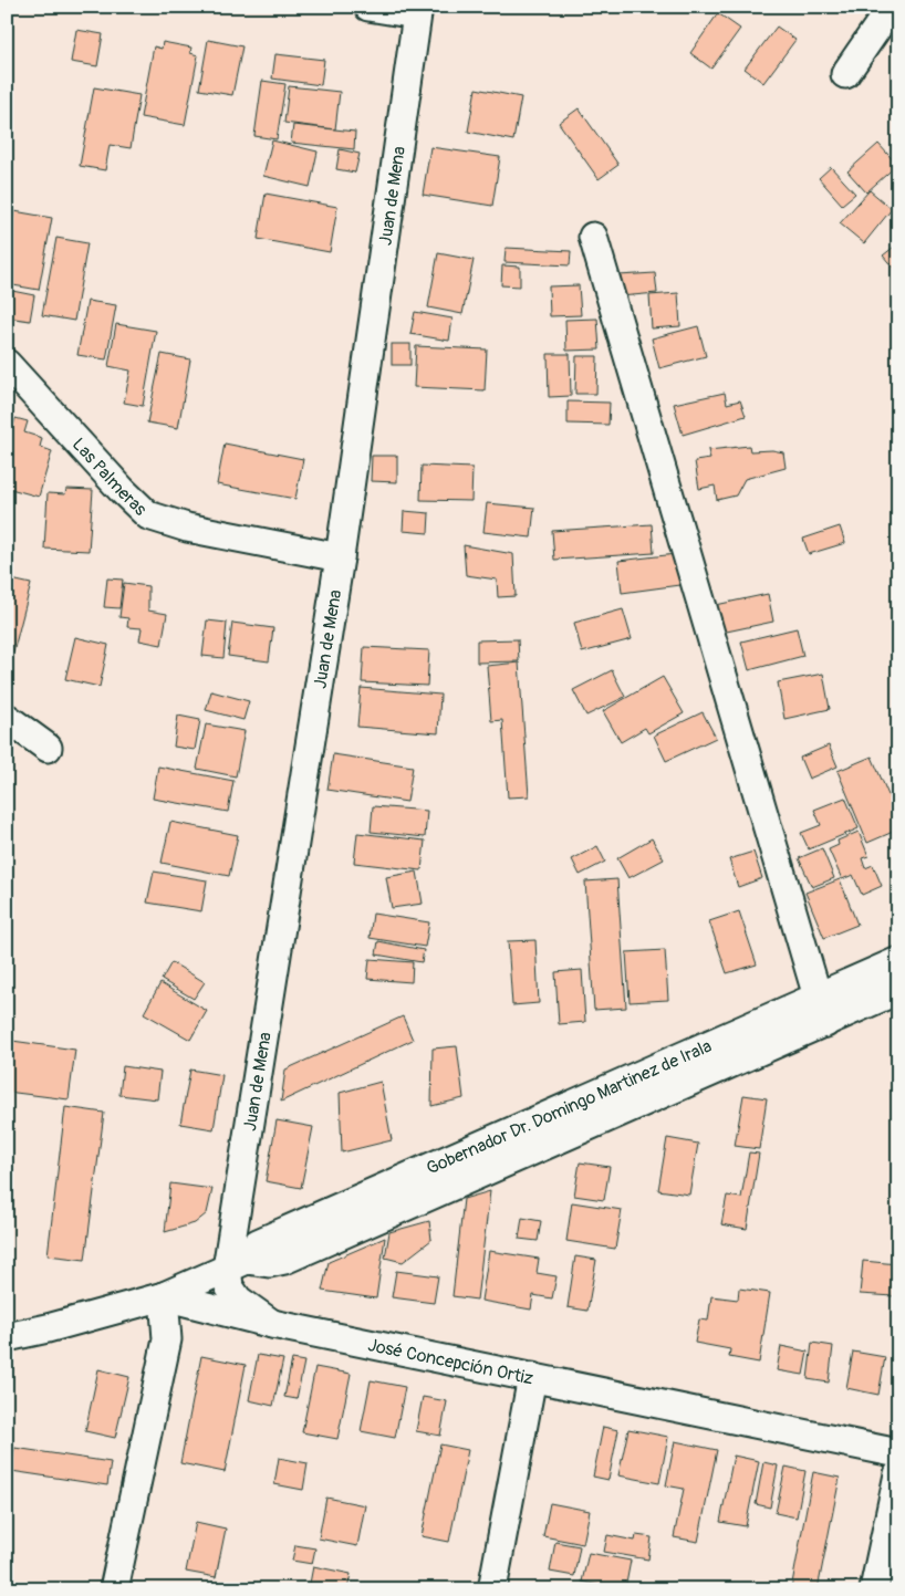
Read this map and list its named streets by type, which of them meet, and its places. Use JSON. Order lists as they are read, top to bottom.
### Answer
{
  "streets": {
    "street": [
      "Juan de Mena",
      "Las Palmeras",
      "Gobernador Dr. Domingo Martinez de Irala",
      "José Concepción Ortiz"
    ]
  },
  "crossings": [
    ["Juan de Mena", "Las Palmeras"],
    ["Juan de Mena", "Gobernador Dr. Domingo Martinez de Irala"],
    ["Gobernador Dr. Domingo Martinez de Irala", "José Concepción Ortiz"]
  ]
}
